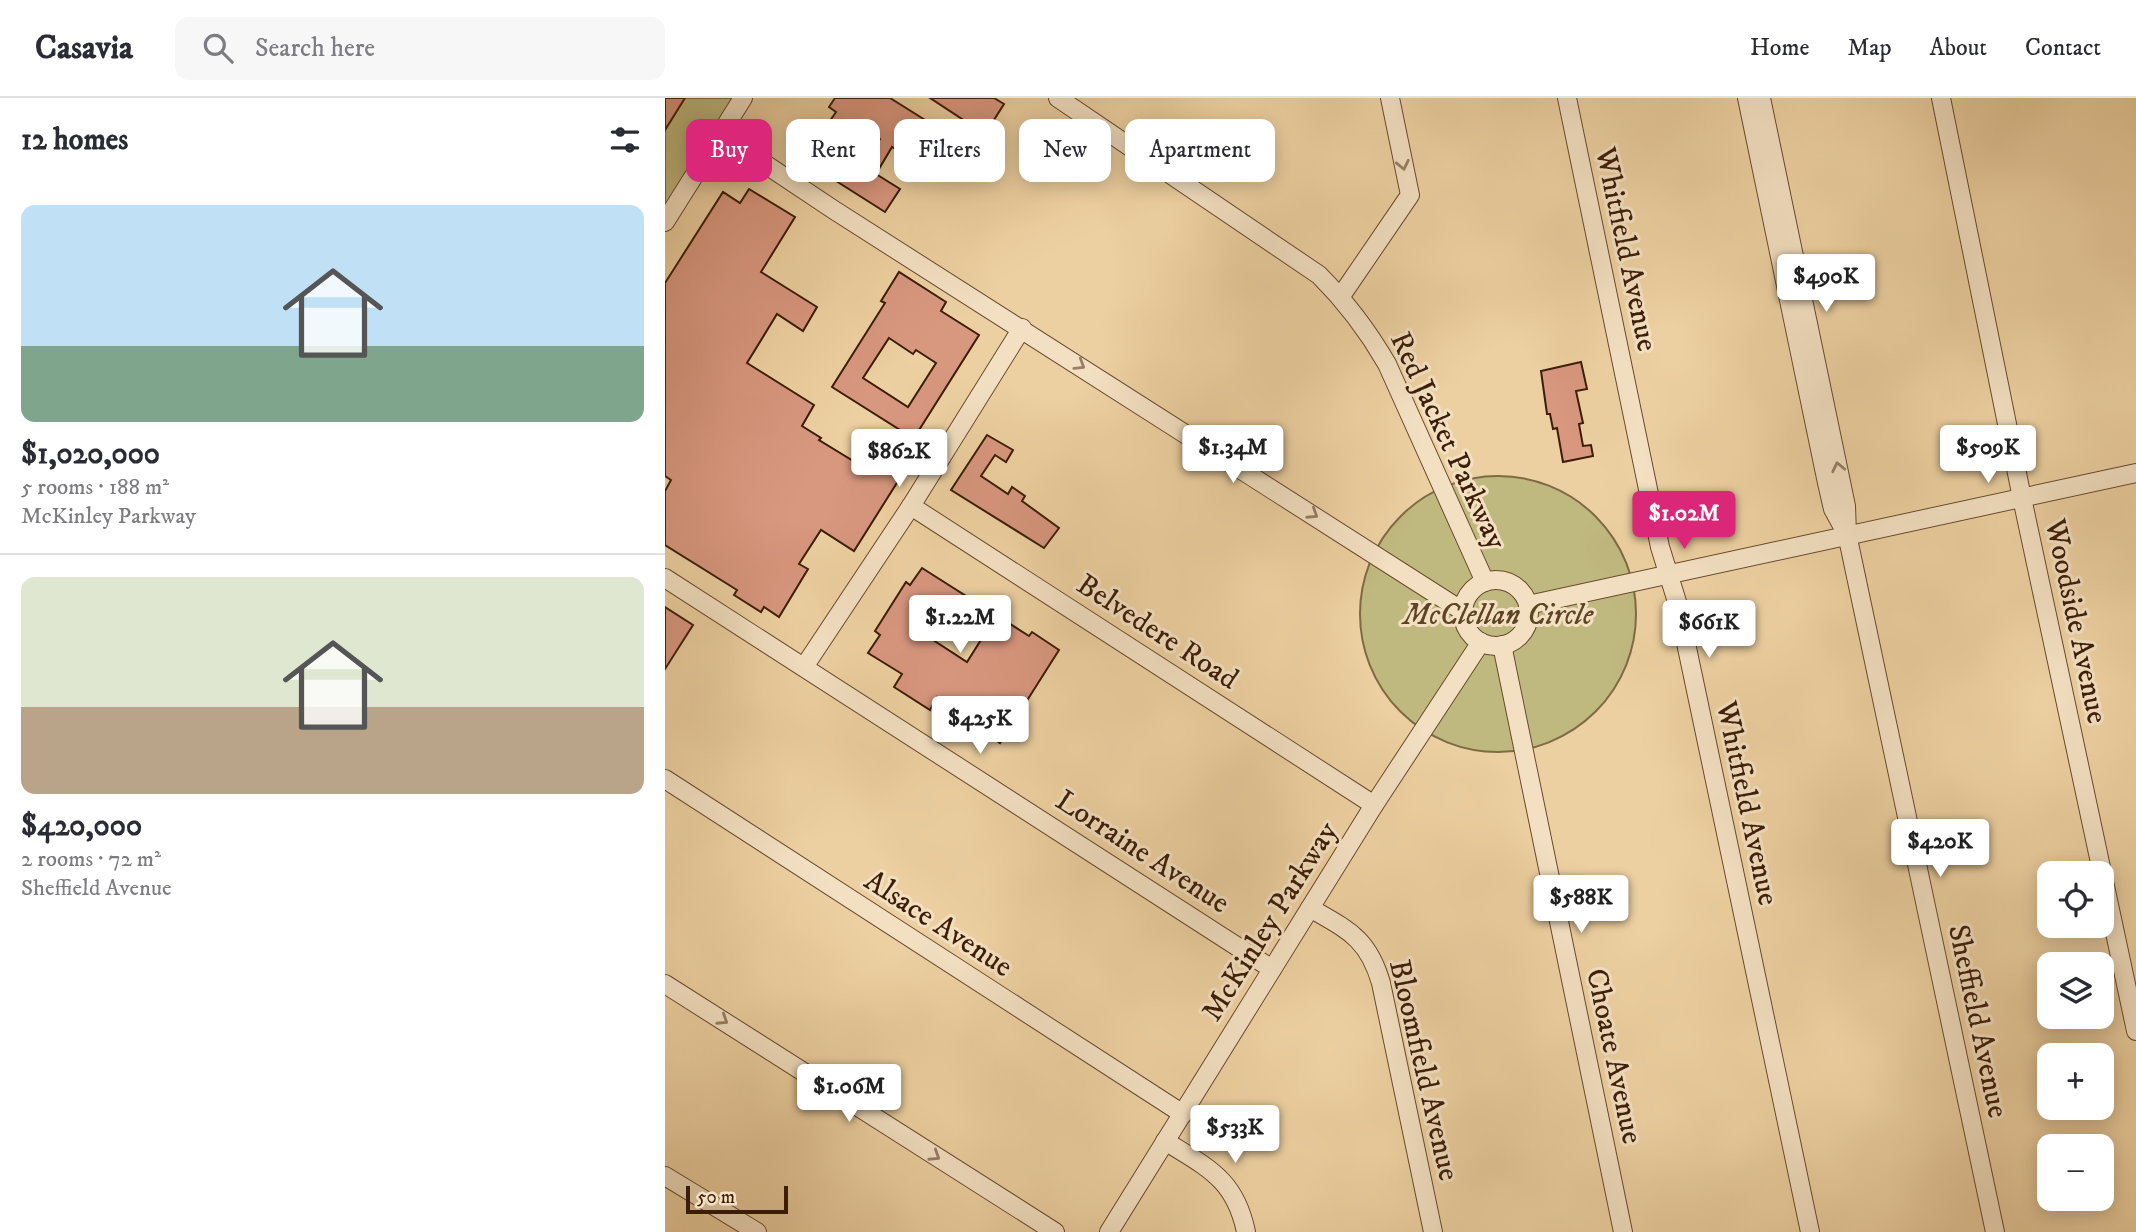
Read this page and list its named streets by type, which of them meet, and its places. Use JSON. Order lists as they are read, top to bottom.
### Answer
{
  "streets": {
    "street": [
      "Whitfield Avenue",
      "Red Jacket Parkway",
      "Woodside Avenue",
      "Belvedere Road",
      "Lorraine Avenue",
      "McKinley Parkway",
      "Alsace Avenue",
      "Sheffield Avenue",
      "Choate Avenue",
      "Bloomfield Avenue"
    ]
  },
  "crossings": [
    ["Red Jacket Parkway", "McKinley Parkway"],
    ["Red Jacket Parkway", "Choate Avenue"],
    ["Belvedere Road", "McKinley Parkway"],
    ["Lorraine Avenue", "McKinley Parkway"],
    ["McKinley Parkway", "Alsace Avenue"],
    ["McKinley Parkway", "Choate Avenue"],
    ["McKinley Parkway", "Bloomfield Avenue"]
  ],
  "parks": ["McClellan Circle"],
  "scale_bar": "50 m",
  "page": {
    "header": "Casavia",
    "search": "Search here",
    "nav": [
      "Home",
      "Map",
      "About",
      "Contact"
    ],
    "heading": "12 homes",
    "chip": [
      "Buy",
      "Rent",
      "Filters",
      "New",
      "Apartment"
    ],
    "list": [
      {
        "name": "$1,020,000",
        "note": "5 rooms · 188 m² · McKinley Parkway"
      },
      {
        "name": "$420,000",
        "note": "2 rooms · 72 m² · Sheffield Avenue"
      }
    ],
    "price": [
      "$490K",
      "$1.34M",
      "$509K",
      "$862K",
      "$1.02M",
      "$1.22M",
      "$661K",
      "$425K",
      "$420K",
      "$588K",
      "$1.06M",
      "$533K"
    ],
    "map_buttons": ["+", "−"],
    "scale": "50 m"
  }
}
